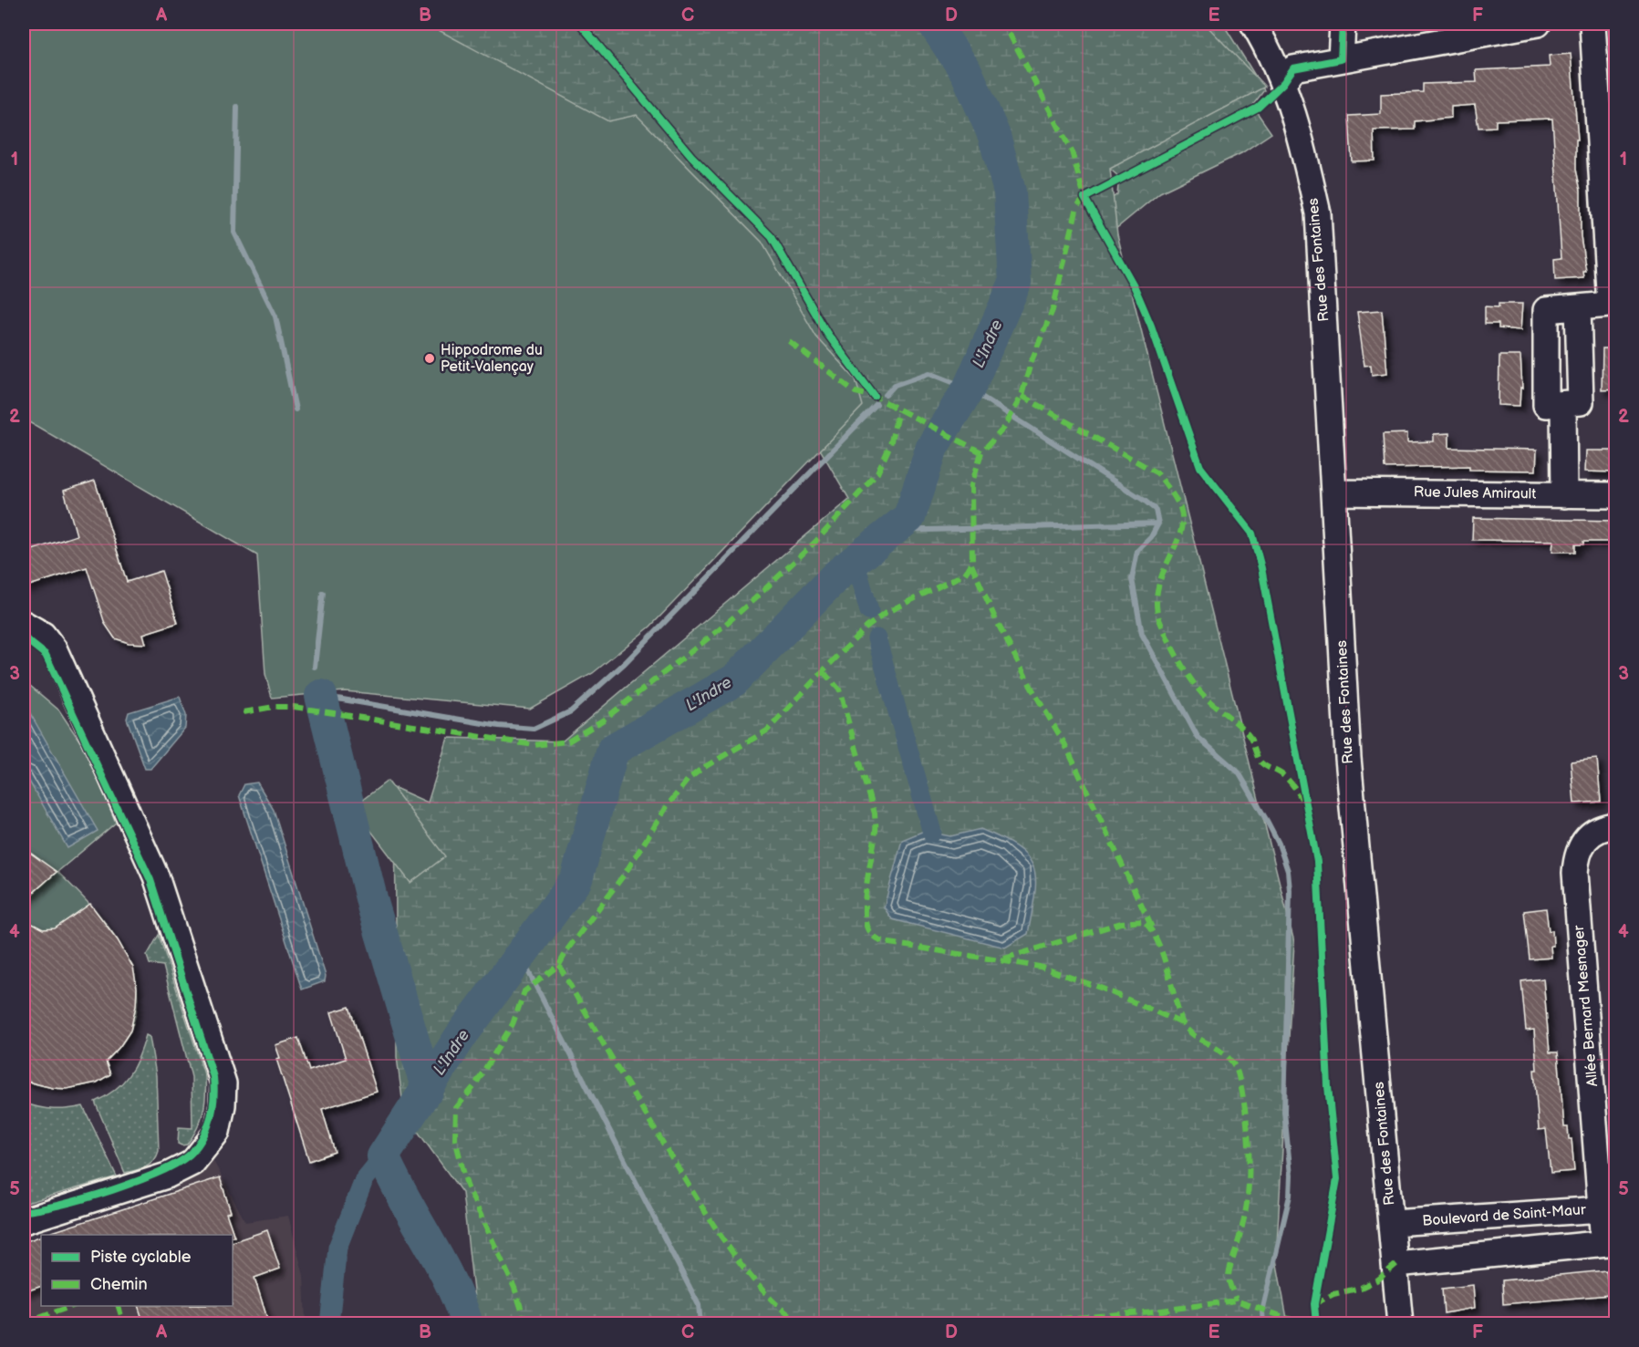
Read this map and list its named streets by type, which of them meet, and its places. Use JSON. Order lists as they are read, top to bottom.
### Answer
{
  "streets": {
    "street": [
      "Rue des Fontaines",
      "Rue Jules Amirault",
      "Allée Bernard Mesnager",
      "Boulevard de Saint-Maur"
    ]
  },
  "crossings": [
    ["Rue des Fontaines", "Rue Jules Amirault"],
    ["Rue des Fontaines", "Boulevard de Saint-Maur"],
    ["Allée Bernard Mesnager", "Boulevard de Saint-Maur"]
  ],
  "water": ["L'Indre"],
  "places": ["Hippodrome du Petit-Valençay"],
  "legend": ["Piste cyclable", "Chemin"],
  "grid": {
    "columns": [
      "A",
      "B",
      "C",
      "D",
      "E",
      "F"
    ],
    "rows": [
      "1",
      "2",
      "3",
      "4",
      "5"
    ]
  }
}
